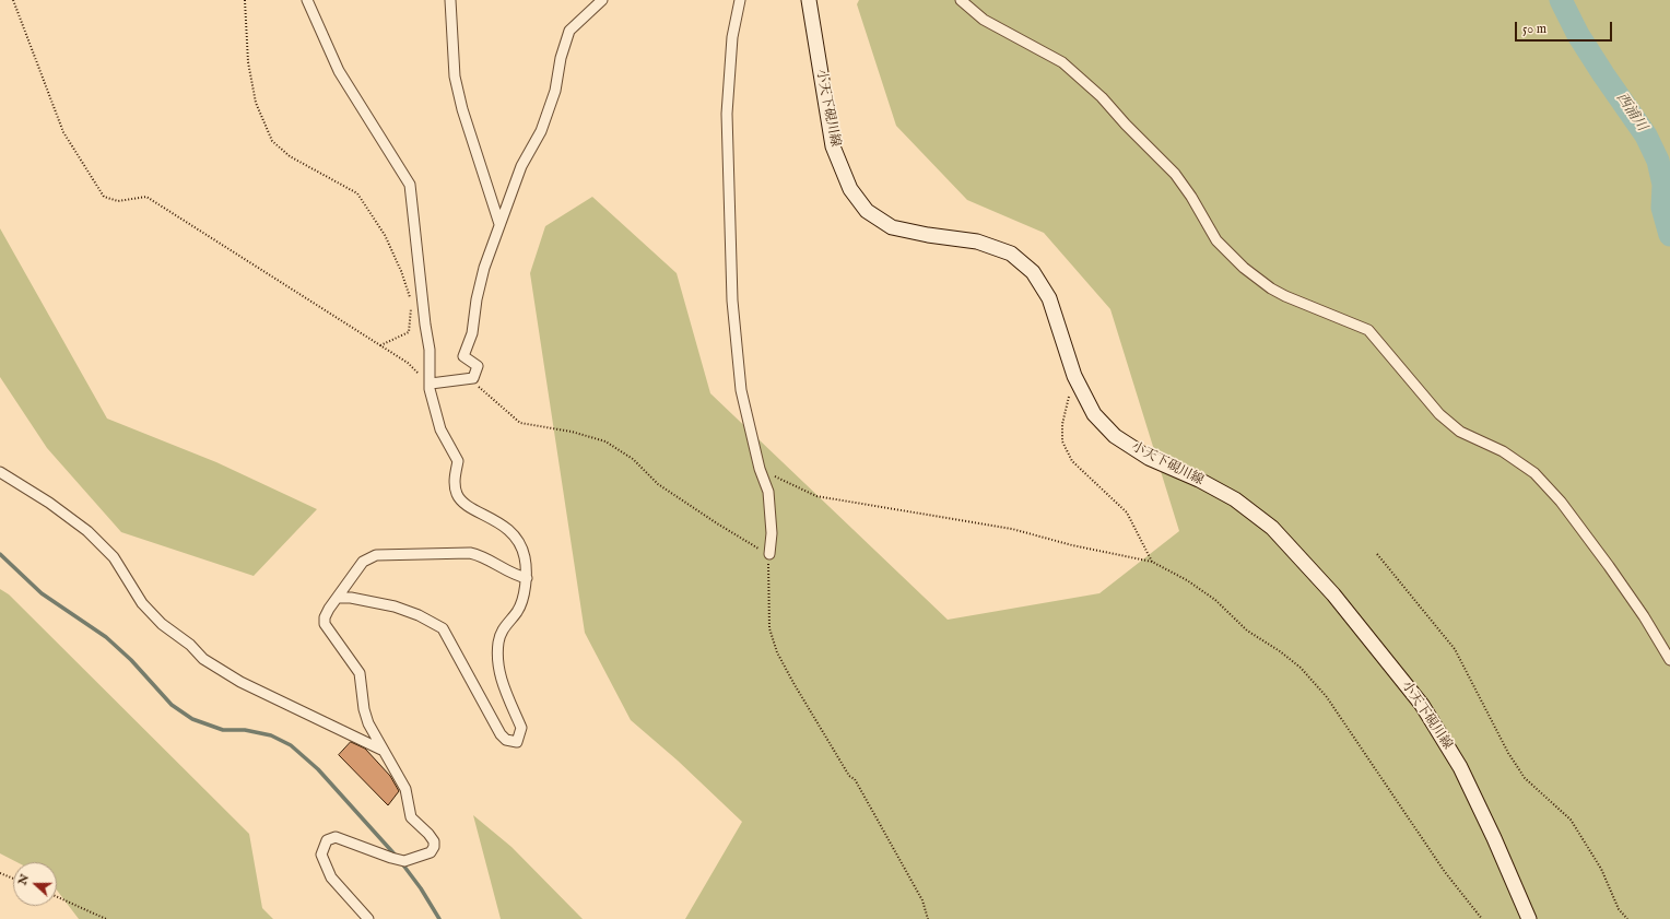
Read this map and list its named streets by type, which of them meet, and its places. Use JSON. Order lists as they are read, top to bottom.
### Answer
{
  "streets": {
    "main road": ["小天下硯川線"]
  },
  "water": ["西浦川"],
  "scale_bar": "50 m",
  "north": "left"
}
